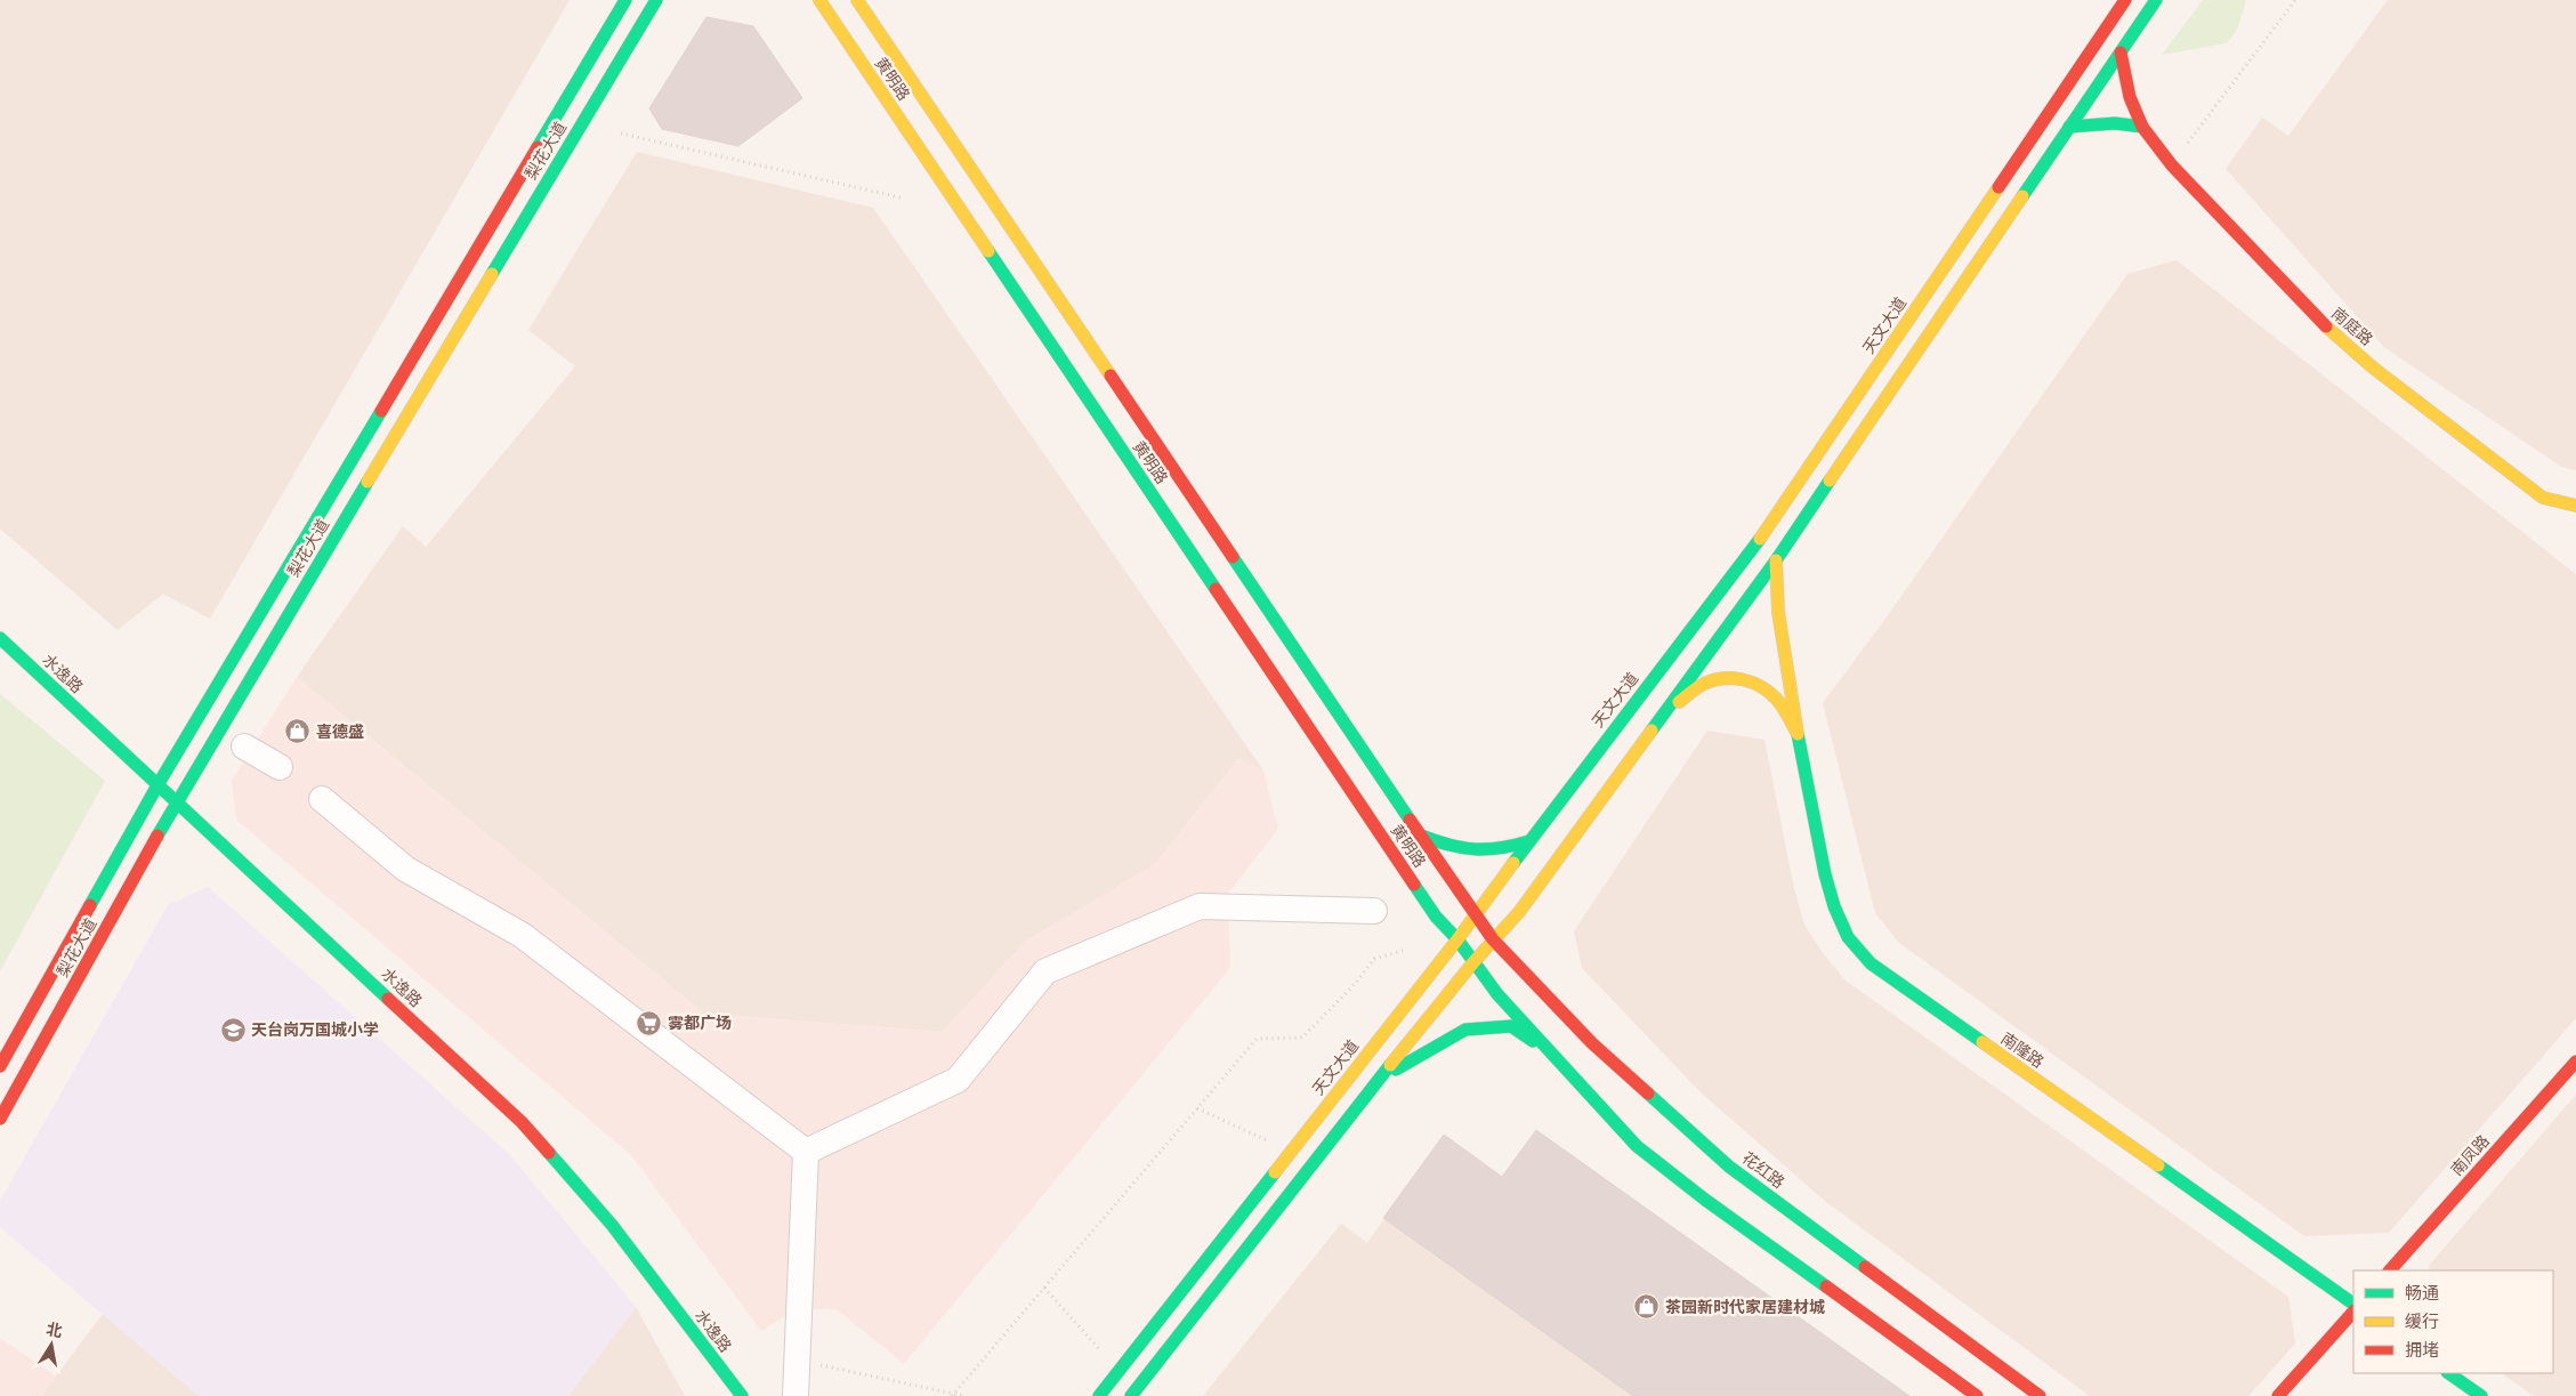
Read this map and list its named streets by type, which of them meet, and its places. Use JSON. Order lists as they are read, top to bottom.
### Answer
{
  "streets": {
    "main road": [
      "黄明路",
      "梨花大道",
      "天文大道",
      "南庭路",
      "水逸路",
      "南隆路",
      "南凤路",
      "花红路"
    ]
  },
  "crossings": [
    ["黄明路", "天文大道"],
    ["黄明路", "花红路"],
    ["梨花大道", "水逸路"]
  ],
  "places": {
    "shop": ["喜德盛", "茶园新时代家居建材城"],
    "supermarket": ["雾都广场"],
    "school or university": ["天台岗万国城小学"]
  },
  "legend": ["畅通", "缓行", "拥堵"],
  "north": "top"
}
